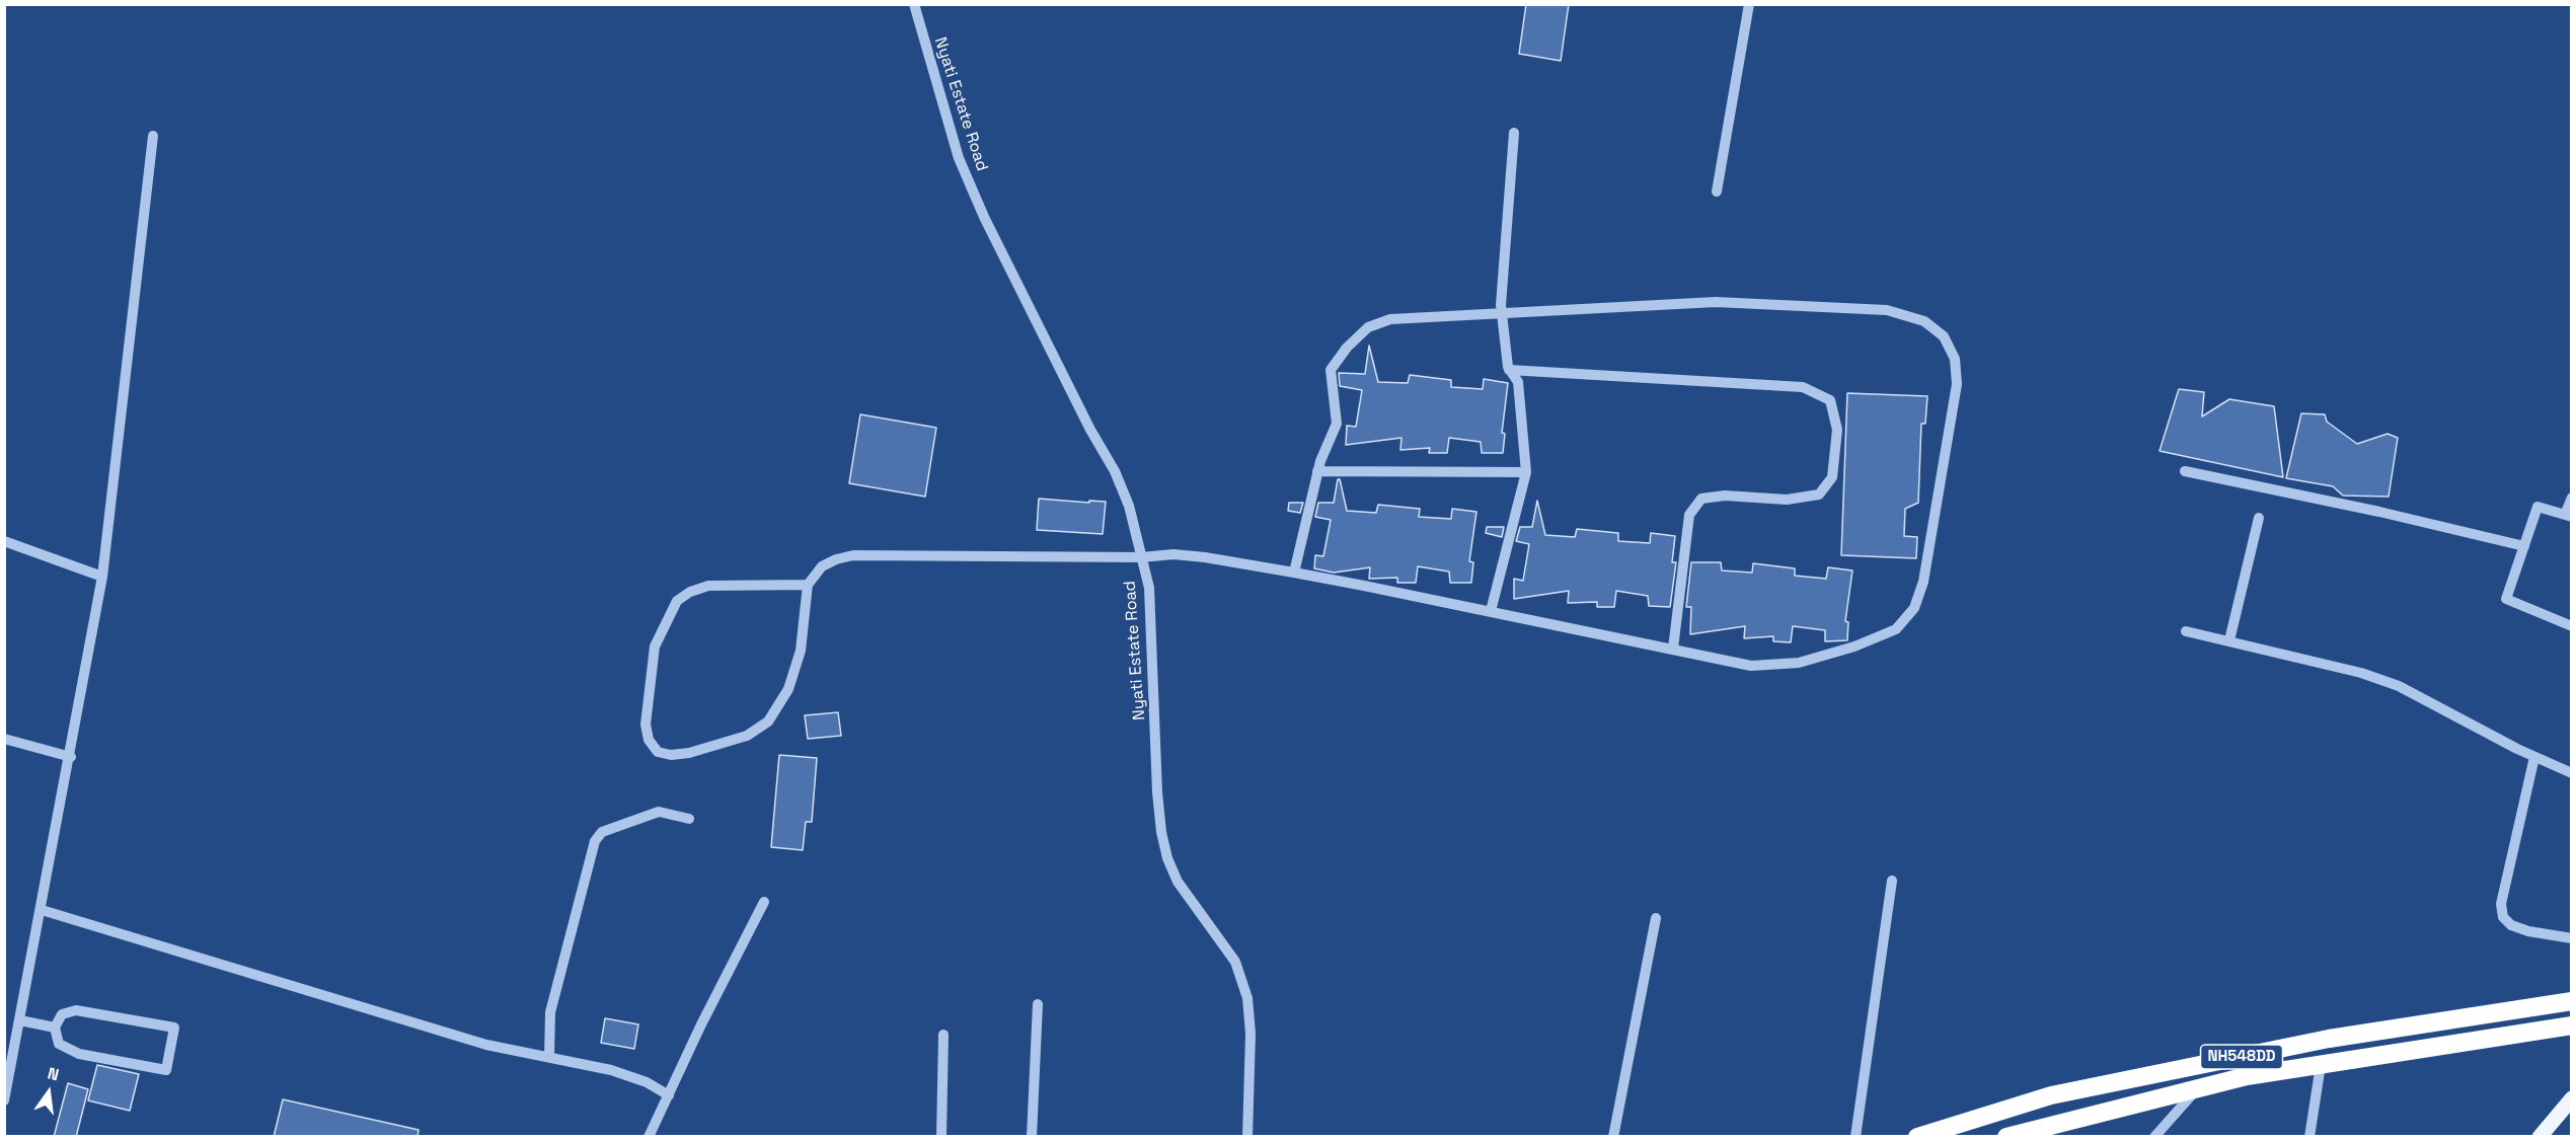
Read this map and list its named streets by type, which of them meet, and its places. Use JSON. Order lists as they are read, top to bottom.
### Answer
{
  "streets": {
    "highway": ["NH548DD"],
    "street": ["Nyati Estate Road"]
  },
  "north": "top"
}
